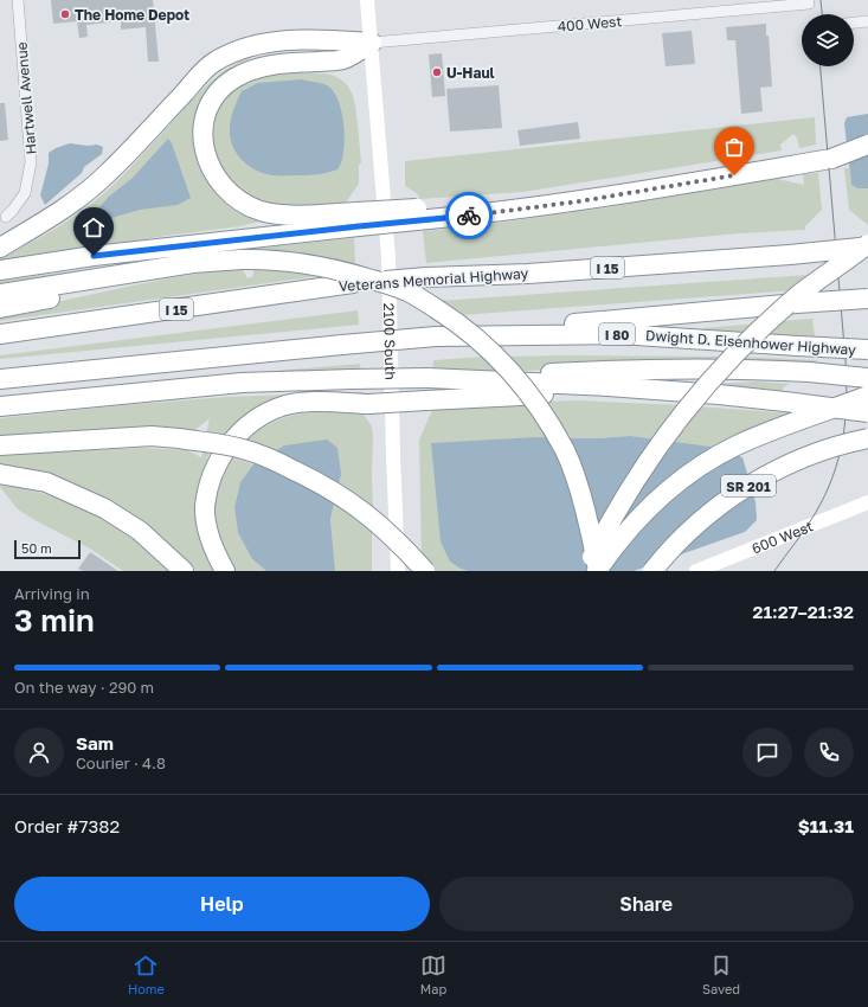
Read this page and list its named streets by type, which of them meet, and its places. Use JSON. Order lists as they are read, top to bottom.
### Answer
{
  "streets": {
    "highway": [
      "I 15",
      "Veterans Memorial Highway",
      "I 80",
      "Dwight D. Eisenhower Highway",
      "SR 201"
    ],
    "main road": ["2100 South", "600 West"],
    "street": ["400 West", "Hartwell Avenue"]
  },
  "crossings": [
    ["400 West", "2100 South"]
  ],
  "places": ["The Home Depot", "U-Haul"],
  "scale_bar": "50 m",
  "page": {
    "scale": "50 m",
    "heading": ["3 min", "Arriving in", "21:27–21:32"],
    "panel": [
      "Sam",
      "Courier · 4.8",
      "Order #7382",
      "$11.31"
    ],
    "bar": "On the way · 290 m",
    "buttons": ["Help", "Share"],
    "tabs": ["Home", "Map", "Saved"]
  }
}
